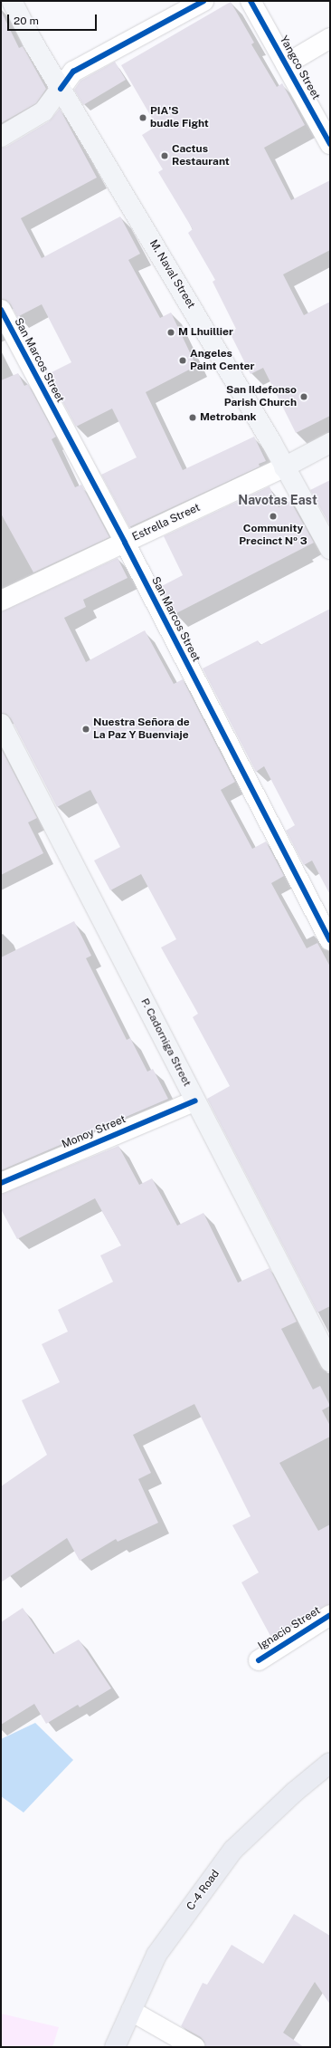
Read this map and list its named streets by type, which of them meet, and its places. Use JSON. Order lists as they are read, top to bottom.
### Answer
{
  "streets": {
    "highway": ["C-4 Road"],
    "main road": ["M. Naval Street", "Estrella Street", "P. Cadorniga Street"],
    "street": [
      "Yangco Street",
      "San Marcos Street",
      "Monoy Street",
      "Ignacio Street"
    ]
  },
  "crossings": [
    ["M. Naval Street", "Estrella Street"],
    ["San Marcos Street", "Estrella Street"],
    ["P. Cadorniga Street", "Monoy Street"]
  ],
  "districts": ["Navotas East"],
  "places": [
    "PIA'S budle Fight",
    "Cactus Restaurant",
    "M Lhuillier",
    "Angeles Paint Center",
    "San Ildefonso Parish Church",
    "Metrobank",
    "Community Precinct № 3",
    "Nuestra Señora de La Paz Y Buenviaje"
  ],
  "scale_bar": "20 m"
}
